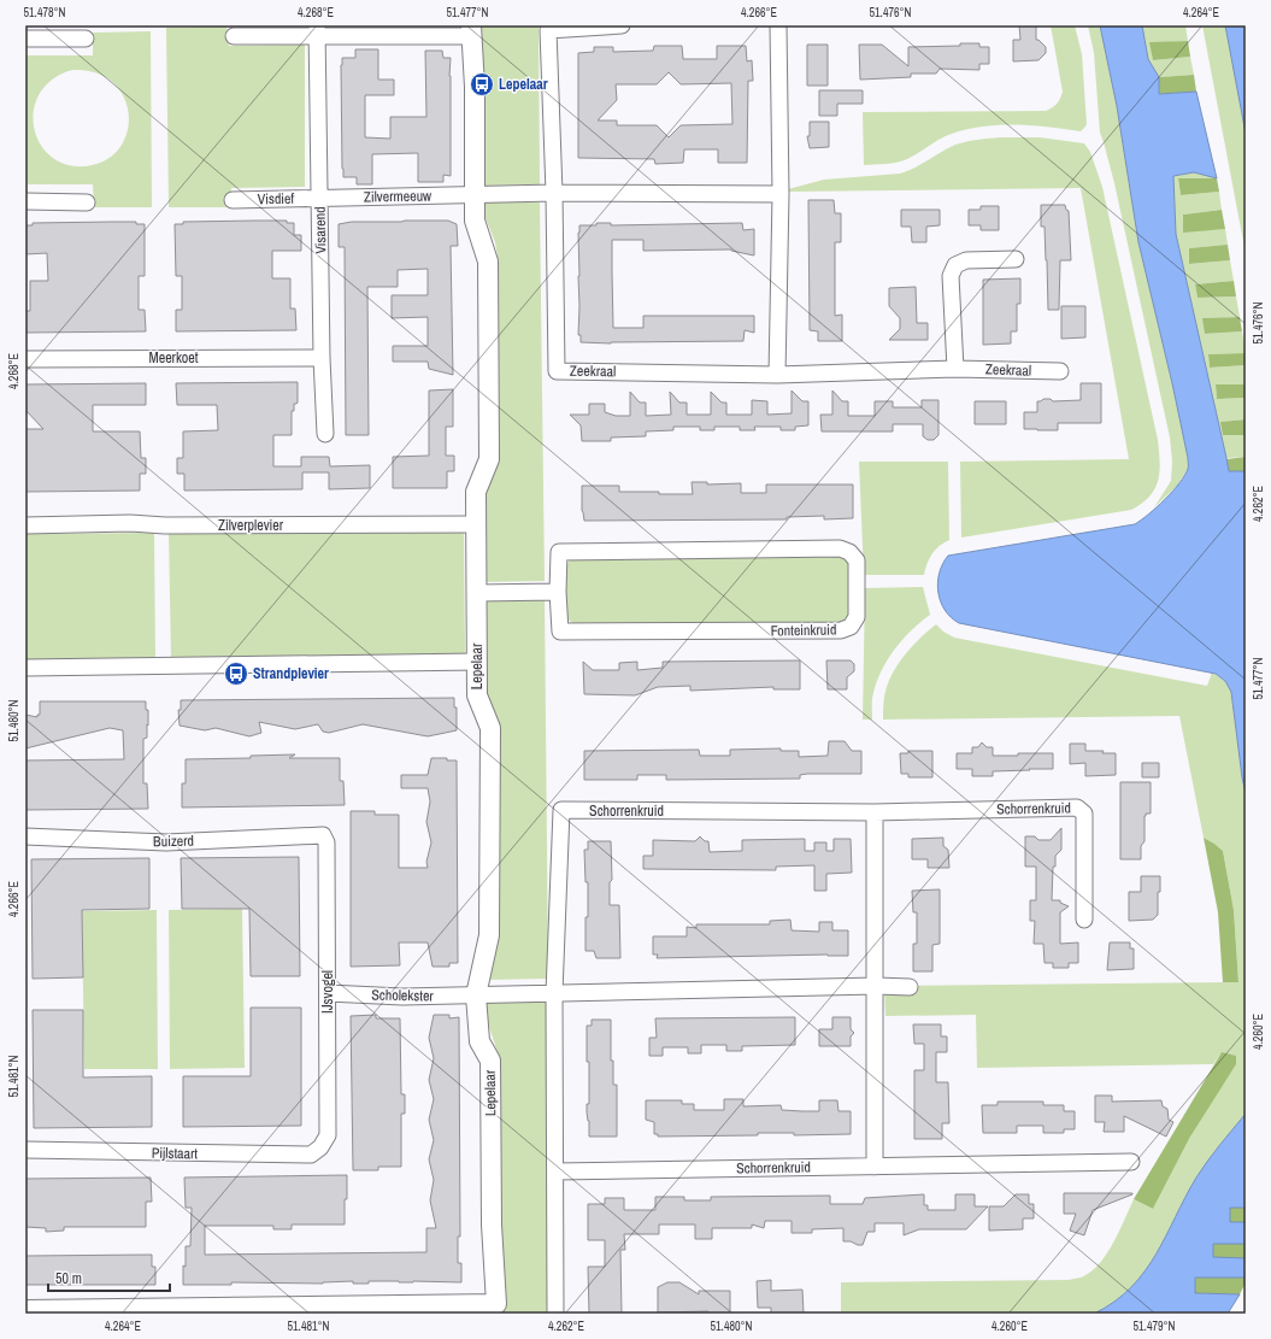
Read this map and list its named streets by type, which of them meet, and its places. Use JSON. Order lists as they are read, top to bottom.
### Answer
{
  "streets": {
    "street": [
      "Zilvermeeuw",
      "Visdief",
      "Visarend",
      "Meerkoet",
      "Zeekraal",
      "Zilverplevier",
      "Fonteinkruid",
      "Lepelaar",
      "Schorrenkruid",
      "Buizerd",
      "IJsvogel",
      "Scholekster",
      "Pijlstaart"
    ]
  },
  "crossings": [
    ["Zilvermeeuw", "Visdief"],
    ["Zilvermeeuw", "Visarend"],
    ["Zilvermeeuw", "Lepelaar"],
    ["Visdief", "Visarend"],
    ["Visarend", "Meerkoet"],
    ["Zilverplevier", "Lepelaar"],
    ["Lepelaar", "Scholekster"],
    ["Buizerd", "IJsvogel"],
    ["IJsvogel", "Scholekster"],
    ["IJsvogel", "Pijlstaart"]
  ],
  "places": {
    "bus stop": ["Lepelaar", "Strandplevier"]
  },
  "scale_bar": "50 m",
  "coordinates": [
    "51.478°N",
    "4.268°E",
    "51.477°N",
    "4.266°E",
    "51.476°N",
    "4.264°E",
    "4.262°E",
    "51.480°N",
    "4.260°E",
    "51.481°N",
    "51.479°N"
  ]
}
